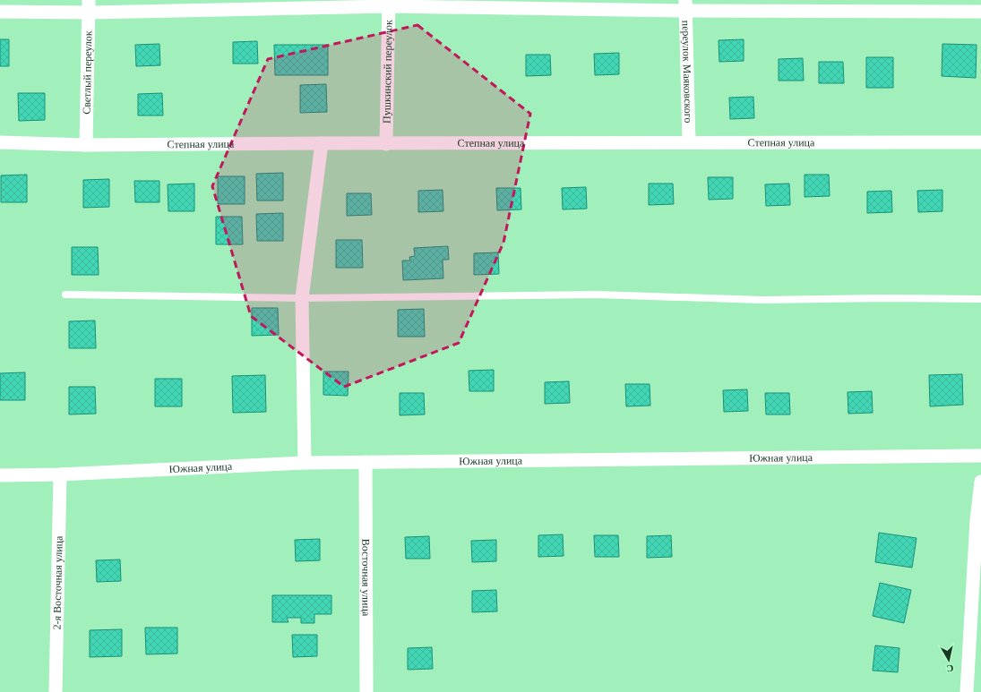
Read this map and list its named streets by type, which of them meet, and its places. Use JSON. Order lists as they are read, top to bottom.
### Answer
{
  "streets": {
    "street": [
      "Пушкинский переулок",
      "переулок Маяковского",
      "Светлый переулок",
      "Степная улица",
      "Южная улица",
      "Восточная улица",
      "2-я Восточная улица"
    ]
  },
  "crossings": [
    ["Пушкинский переулок", "Степная улица"],
    ["переулок Маяковского", "Степная улица"],
    ["Светлый переулок", "Степная улица"],
    ["Южная улица", "Восточная улица"],
    ["Южная улица", "2-я Восточная улица"]
  ],
  "north": "bottom"
}
